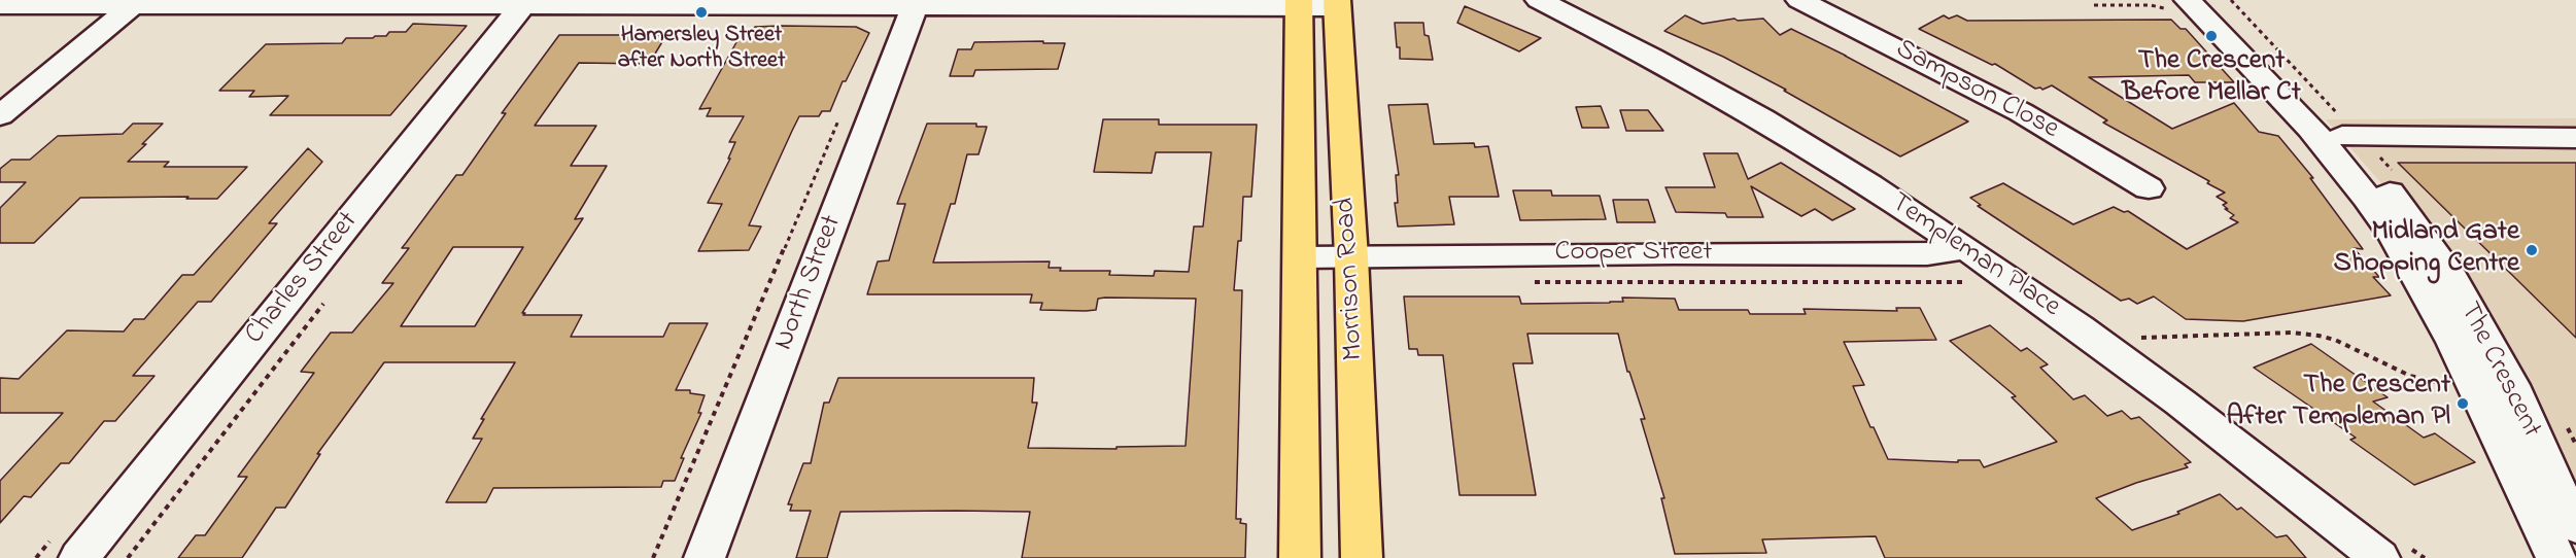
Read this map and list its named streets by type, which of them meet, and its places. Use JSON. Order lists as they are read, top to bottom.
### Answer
{
  "streets": {
    "main road": ["Morrison Road"],
    "street": [
      "Sampson Close",
      "Cooper Street",
      "Templeman Place",
      "Charles Street",
      "North Street",
      "The Crescent"
    ]
  },
  "crossings": [
    ["Cooper Street", "Templeman Place"],
    ["Cooper Street", "Morrison Road"]
  ],
  "places": [
    "Hamersley Street after North Street",
    "The Crescent Before Mellar Ct",
    "Midland Gate Shopping Centre",
    "The Crescent After Templeman Pl"
  ]
}
